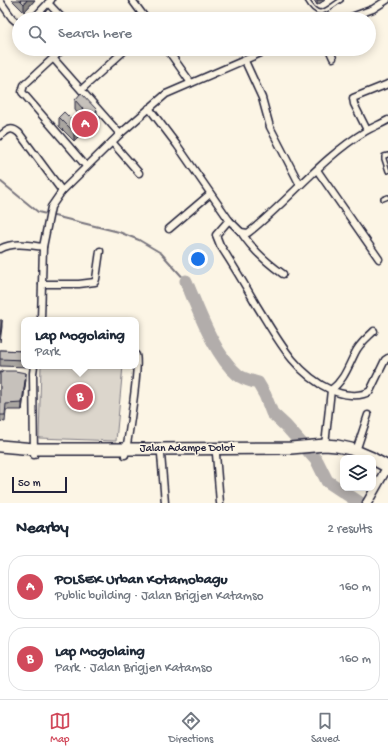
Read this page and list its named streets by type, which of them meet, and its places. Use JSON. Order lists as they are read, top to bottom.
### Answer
{
  "streets": {
    "highway": ["Jalan Adampe Dolot"]
  },
  "scale_bar": "50 m",
  "page": {
    "search": "Search here",
    "pins": ["A", "B"],
    "popup": ["Lap Mogolaing", "Park"],
    "scale": "50 m",
    "heading": ["Nearby", "2 results"],
    "list": [
      {
        "mark": "A",
        "name": "POLSEK Urban Kotamobagu",
        "note": "Public building · Jalan Brigjen Katamso",
        "value": "160 m"
      },
      {
        "mark": "B",
        "name": "Lap Mogolaing",
        "note": "Park · Jalan Brigjen Katamso",
        "value": "160 m"
      }
    ],
    "nav": ["Map", "Directions", "Saved"]
  }
}
